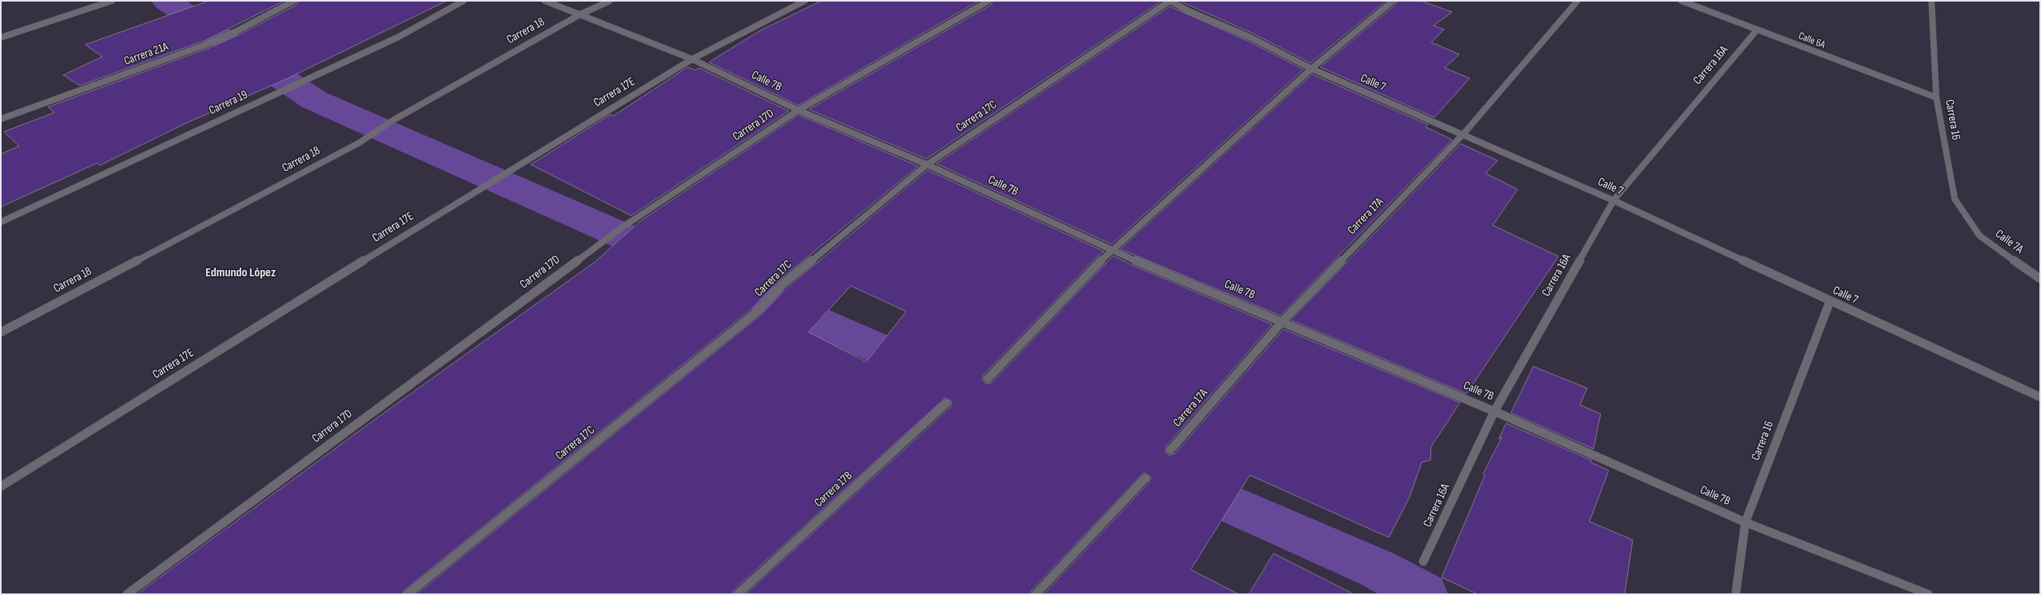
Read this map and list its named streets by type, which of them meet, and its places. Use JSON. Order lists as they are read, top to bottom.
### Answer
{
  "streets": {
    "street": [
      "Carrera 18",
      "Calle 6A",
      "Carrera 21A",
      "Carrera 16A",
      "Calle 7B",
      "Calle 7",
      "Carrera 17E",
      "Carrera 19",
      "Carrera 17C",
      "Carrera 16",
      "Carrera 17D",
      "Carrera 17A",
      "Calle 7A",
      "Carrera 17B"
    ]
  },
  "crossings": [
    ["Carrera 18", "Calle 7B"],
    ["Calle 6A", "Carrera 16A"],
    ["Calle 6A", "Carrera 16"],
    ["Carrera 16A", "Calle 7B"],
    ["Carrera 16A", "Calle 7"],
    ["Calle 7B", "Carrera 17E"],
    ["Calle 7B", "Carrera 17C"],
    ["Calle 7B", "Carrera 16"],
    ["Calle 7B", "Carrera 17D"],
    ["Calle 7B", "Carrera 17A"],
    ["Calle 7", "Carrera 17C"],
    ["Calle 7", "Carrera 16"],
    ["Calle 7", "Carrera 17A"],
    ["Carrera 16", "Calle 7A"]
  ],
  "districts": ["Edmundo López"]
}
